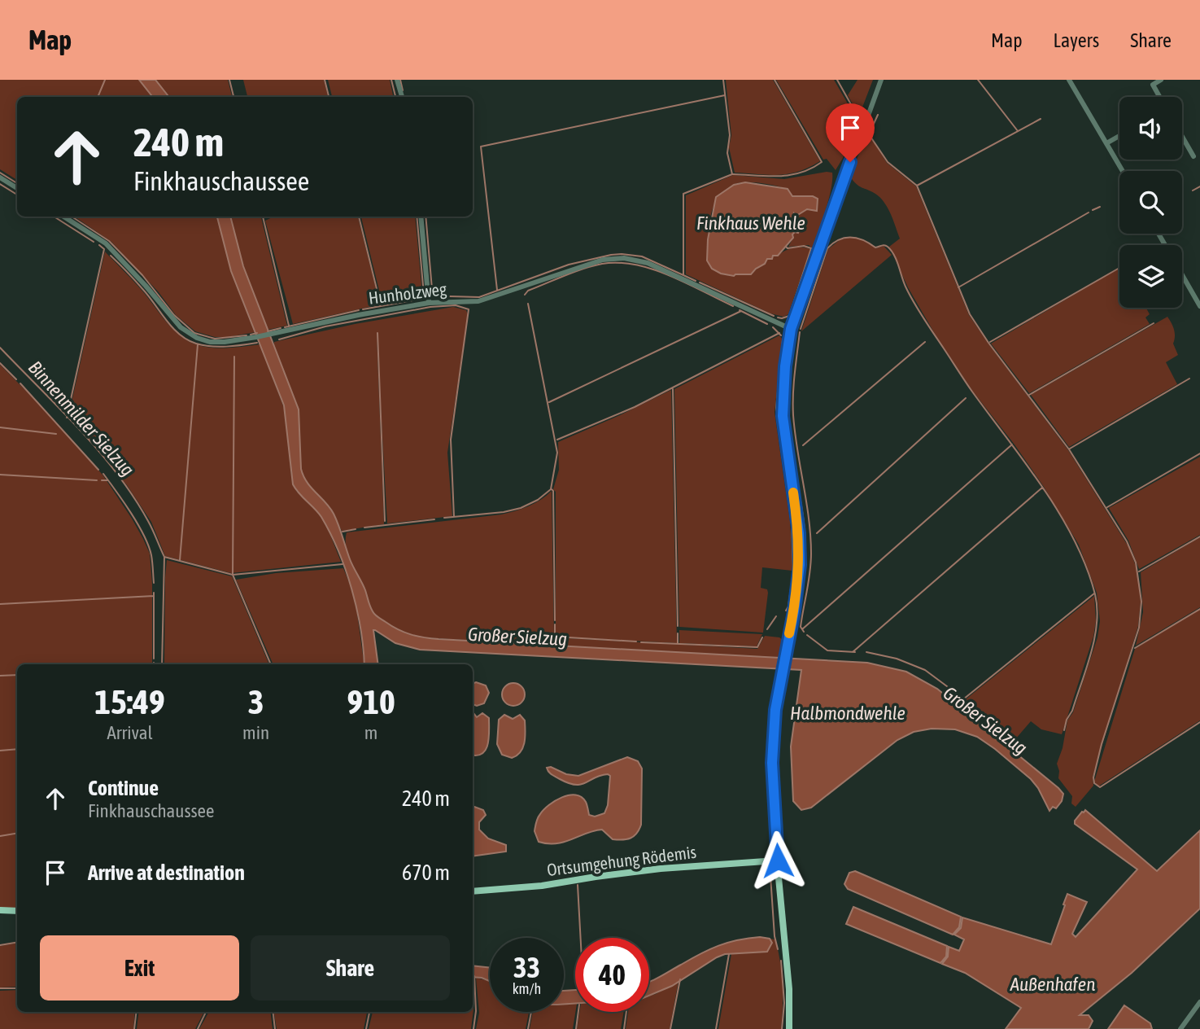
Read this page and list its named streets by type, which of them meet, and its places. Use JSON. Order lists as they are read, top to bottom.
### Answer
{
  "streets": {
    "main road": ["Ortsumgehung Rödemis"],
    "street": ["Hunholzweg"]
  },
  "water": [
    "Finkhaus Wehle",
    "Binnenmilder Sielzug",
    "Großer Sielzug",
    "Halbmondwehle",
    "Außenhafen"
  ],
  "page": {
    "header": "Map",
    "nav": ["Map", "Layers", "Share"],
    "turn": ["240 m", "Finkhauschaussee"],
    "eta": [
      "15:49",
      "Arrival",
      "3",
      "min",
      "910",
      "m"
    ],
    "list": [
      {
        "name": "Continue",
        "note": "Finkhauschaussee",
        "value": "240 m"
      },
      {
        "name": "Arrive at destination",
        "value": "670 m"
      }
    ],
    "buttons": ["Exit", "Share"],
    "speed": "33 km/h",
    "limit": "40"
  }
}
